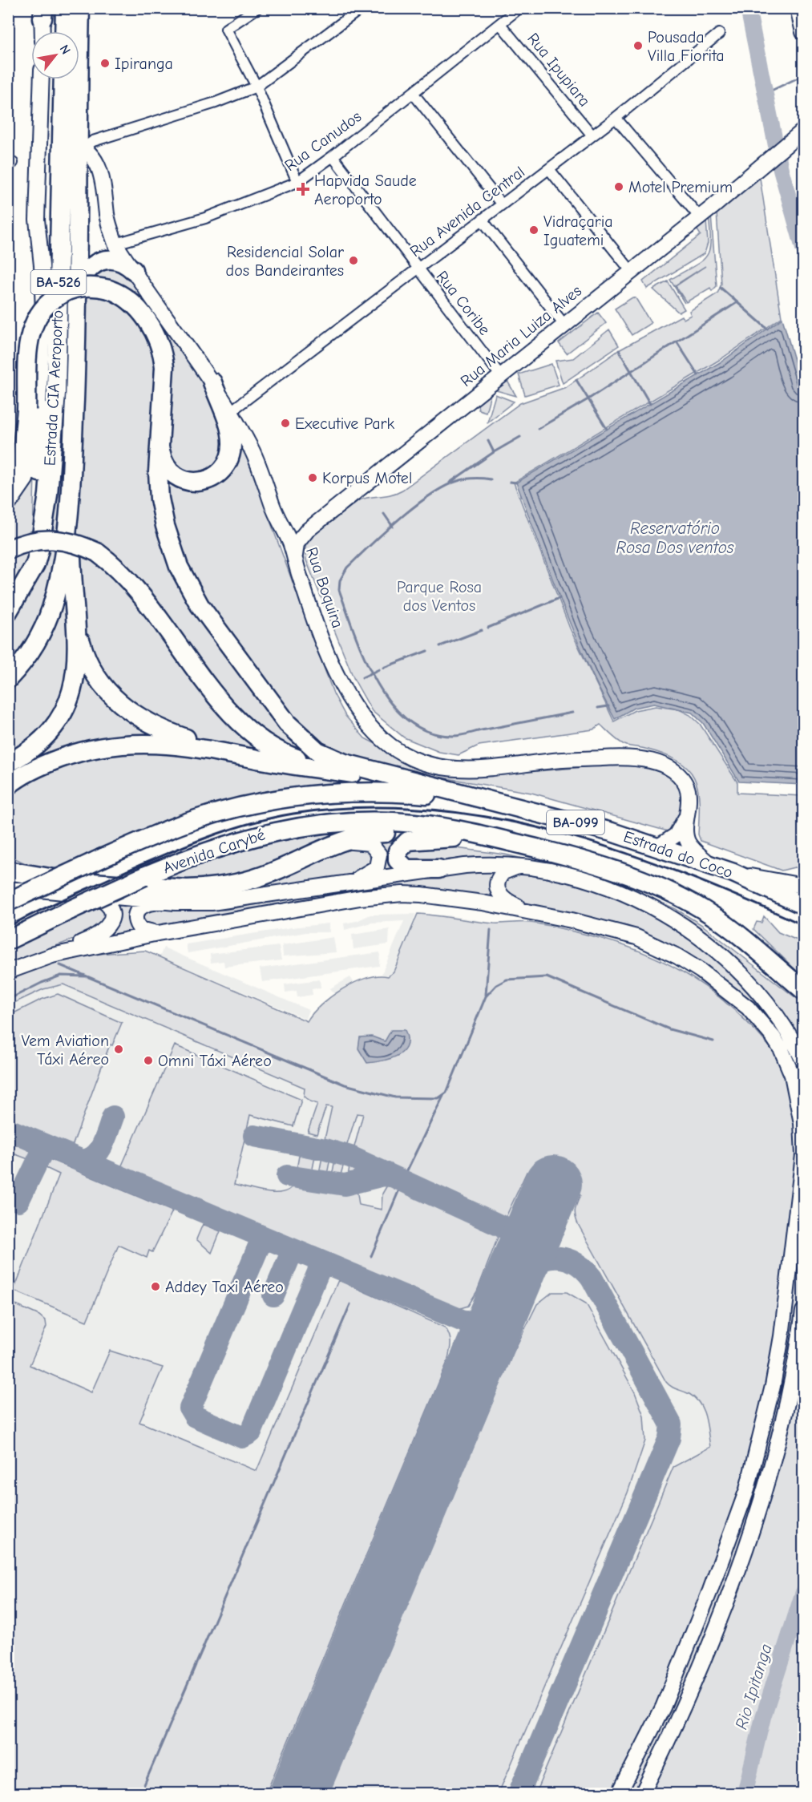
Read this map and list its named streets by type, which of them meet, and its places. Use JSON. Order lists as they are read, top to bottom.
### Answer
{
  "streets": {
    "highway": [
      "BA-526",
      "Estrada CIA Aeroporto",
      "BA-099",
      "Avenida Carybé",
      "Estrada do Coco"
    ],
    "main road": ["Rua Maria Luiza Alves", "Rua Boquira"],
    "street": [
      "Rua Ipupiara",
      "Rua Canudos",
      "Rua Avenida Central",
      "Rua Coribe"
    ]
  },
  "crossings": [
    ["Rua Ipupiara", "Rua Canudos"],
    ["Rua Ipupiara", "Rua Avenida Central"],
    ["Rua Canudos", "Rua Coribe"],
    ["Rua Canudos", "Rua Boquira"],
    ["Rua Avenida Central", "Rua Coribe"],
    ["Rua Avenida Central", "Rua Boquira"],
    ["Rua Coribe", "Rua Maria Luiza Alves"],
    ["Rua Maria Luiza Alves", "Rua Boquira"],
    ["Estrada CIA Aeroporto", "Rua Boquira"],
    ["Rua Boquira", "Estrada do Coco"],
    ["BA-099", "Avenida Carybé"],
    ["Avenida Carybé", "Estrada do Coco"]
  ],
  "water": ["Reservatório Rosa Dos ventos", "Rio Ipitanga"],
  "parks": ["Parque Rosa dos Ventos"],
  "places": {
    "other": [
      "Pousada Villa Fiorita",
      "Ipiranga",
      "Motel Premium",
      "Vidraçaria Iguatemi",
      "Residencial Solar dos Bandeirantes",
      "Executive Park",
      "Korpus Motel",
      "Vem Aviation Táxi Aéreo",
      "Omni Táxi Aéreo",
      "Addey Taxi Aéreo"
    ],
    "health": ["Hapvida Saude Aeroporto"]
  },
  "north": "top right"
}
